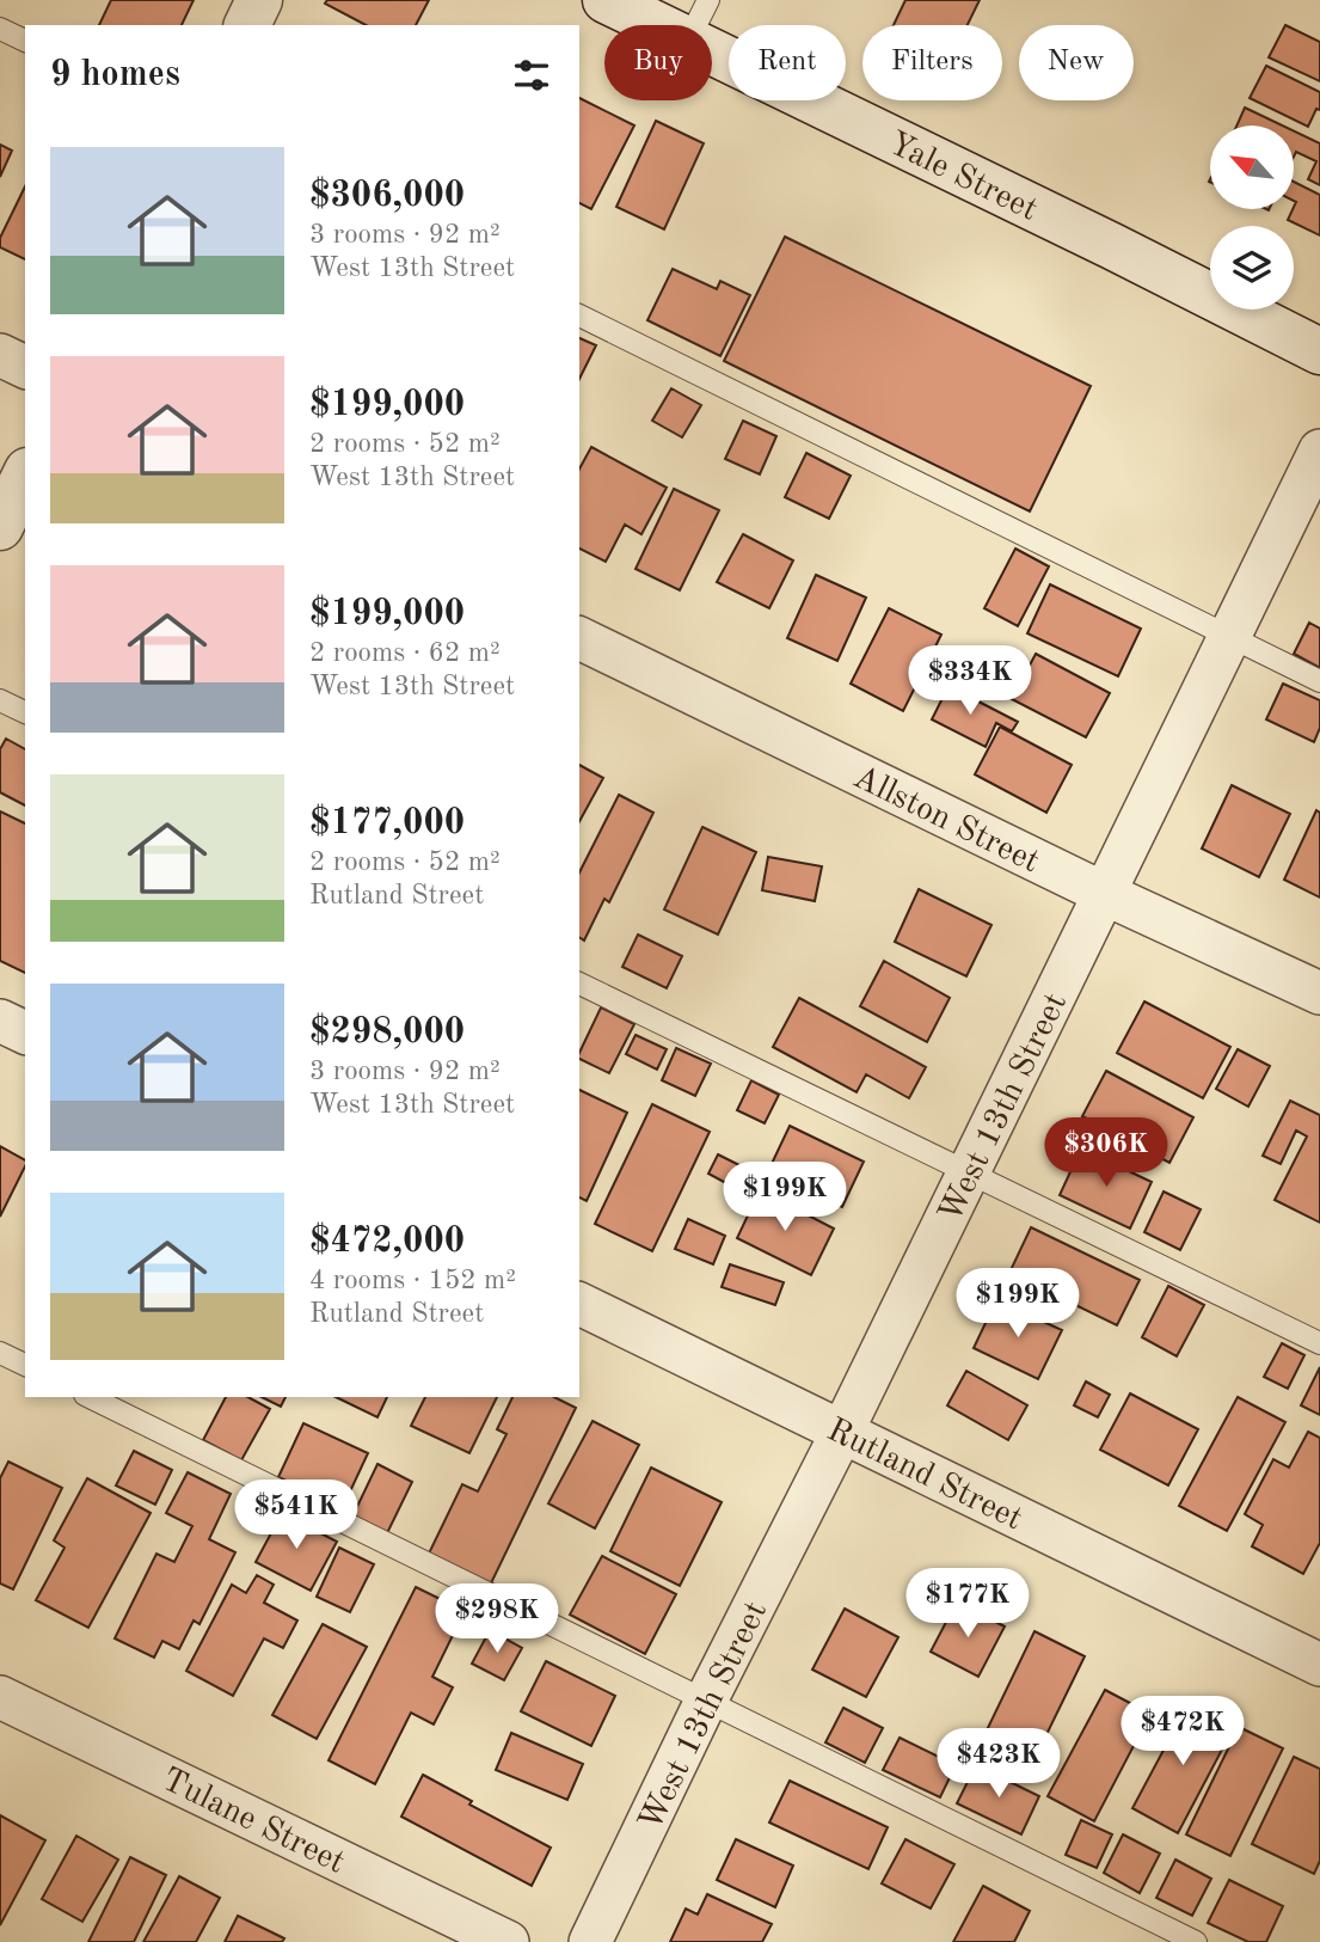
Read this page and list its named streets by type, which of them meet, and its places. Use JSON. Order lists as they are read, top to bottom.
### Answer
{
  "streets": {
    "main road": ["Yale Street"],
    "street": [
      "Allston Street",
      "West 13th Street",
      "Rutland Street",
      "Tulane Street"
    ]
  },
  "crossings": [
    ["Allston Street", "West 13th Street"],
    ["West 13th Street", "Rutland Street"]
  ],
  "north": "top left",
  "page": {
    "chip": [
      "Buy",
      "Rent",
      "Filters",
      "New"
    ],
    "heading": "9 homes",
    "list": [
      {
        "name": "$306,000",
        "note": "3 rooms · 92 m² · West 13th Street"
      },
      {
        "name": "$199,000",
        "note": "2 rooms · 52 m² · West 13th Street"
      },
      {
        "name": "$199,000",
        "note": "2 rooms · 62 m² · West 13th Street"
      },
      {
        "name": "$177,000",
        "note": "2 rooms · 52 m² · Rutland Street"
      },
      {
        "name": "$298,000",
        "note": "3 rooms · 92 m² · West 13th Street"
      },
      {
        "name": "$472,000",
        "note": "4 rooms · 152 m² · Rutland Street"
      }
    ],
    "price": [
      "$334K",
      "$306K",
      "$199K",
      "$199K",
      "$541K",
      "$177K",
      "$298K",
      "$472K",
      "$423K"
    ]
  }
}
